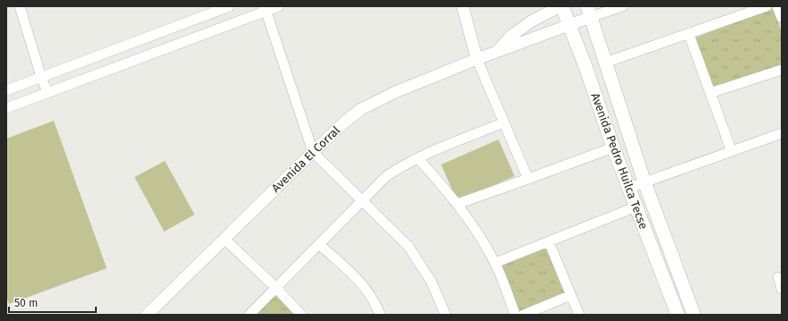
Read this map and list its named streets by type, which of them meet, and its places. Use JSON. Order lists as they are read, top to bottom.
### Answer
{
  "streets": {
    "main road": ["Avenida Pedro Huilca Tecse"],
    "street": ["Avenida El Corral"]
  },
  "crossings": [
    ["Avenida El Corral", "Avenida Pedro Huilca Tecse"]
  ],
  "scale_bar": "50 m"
}
